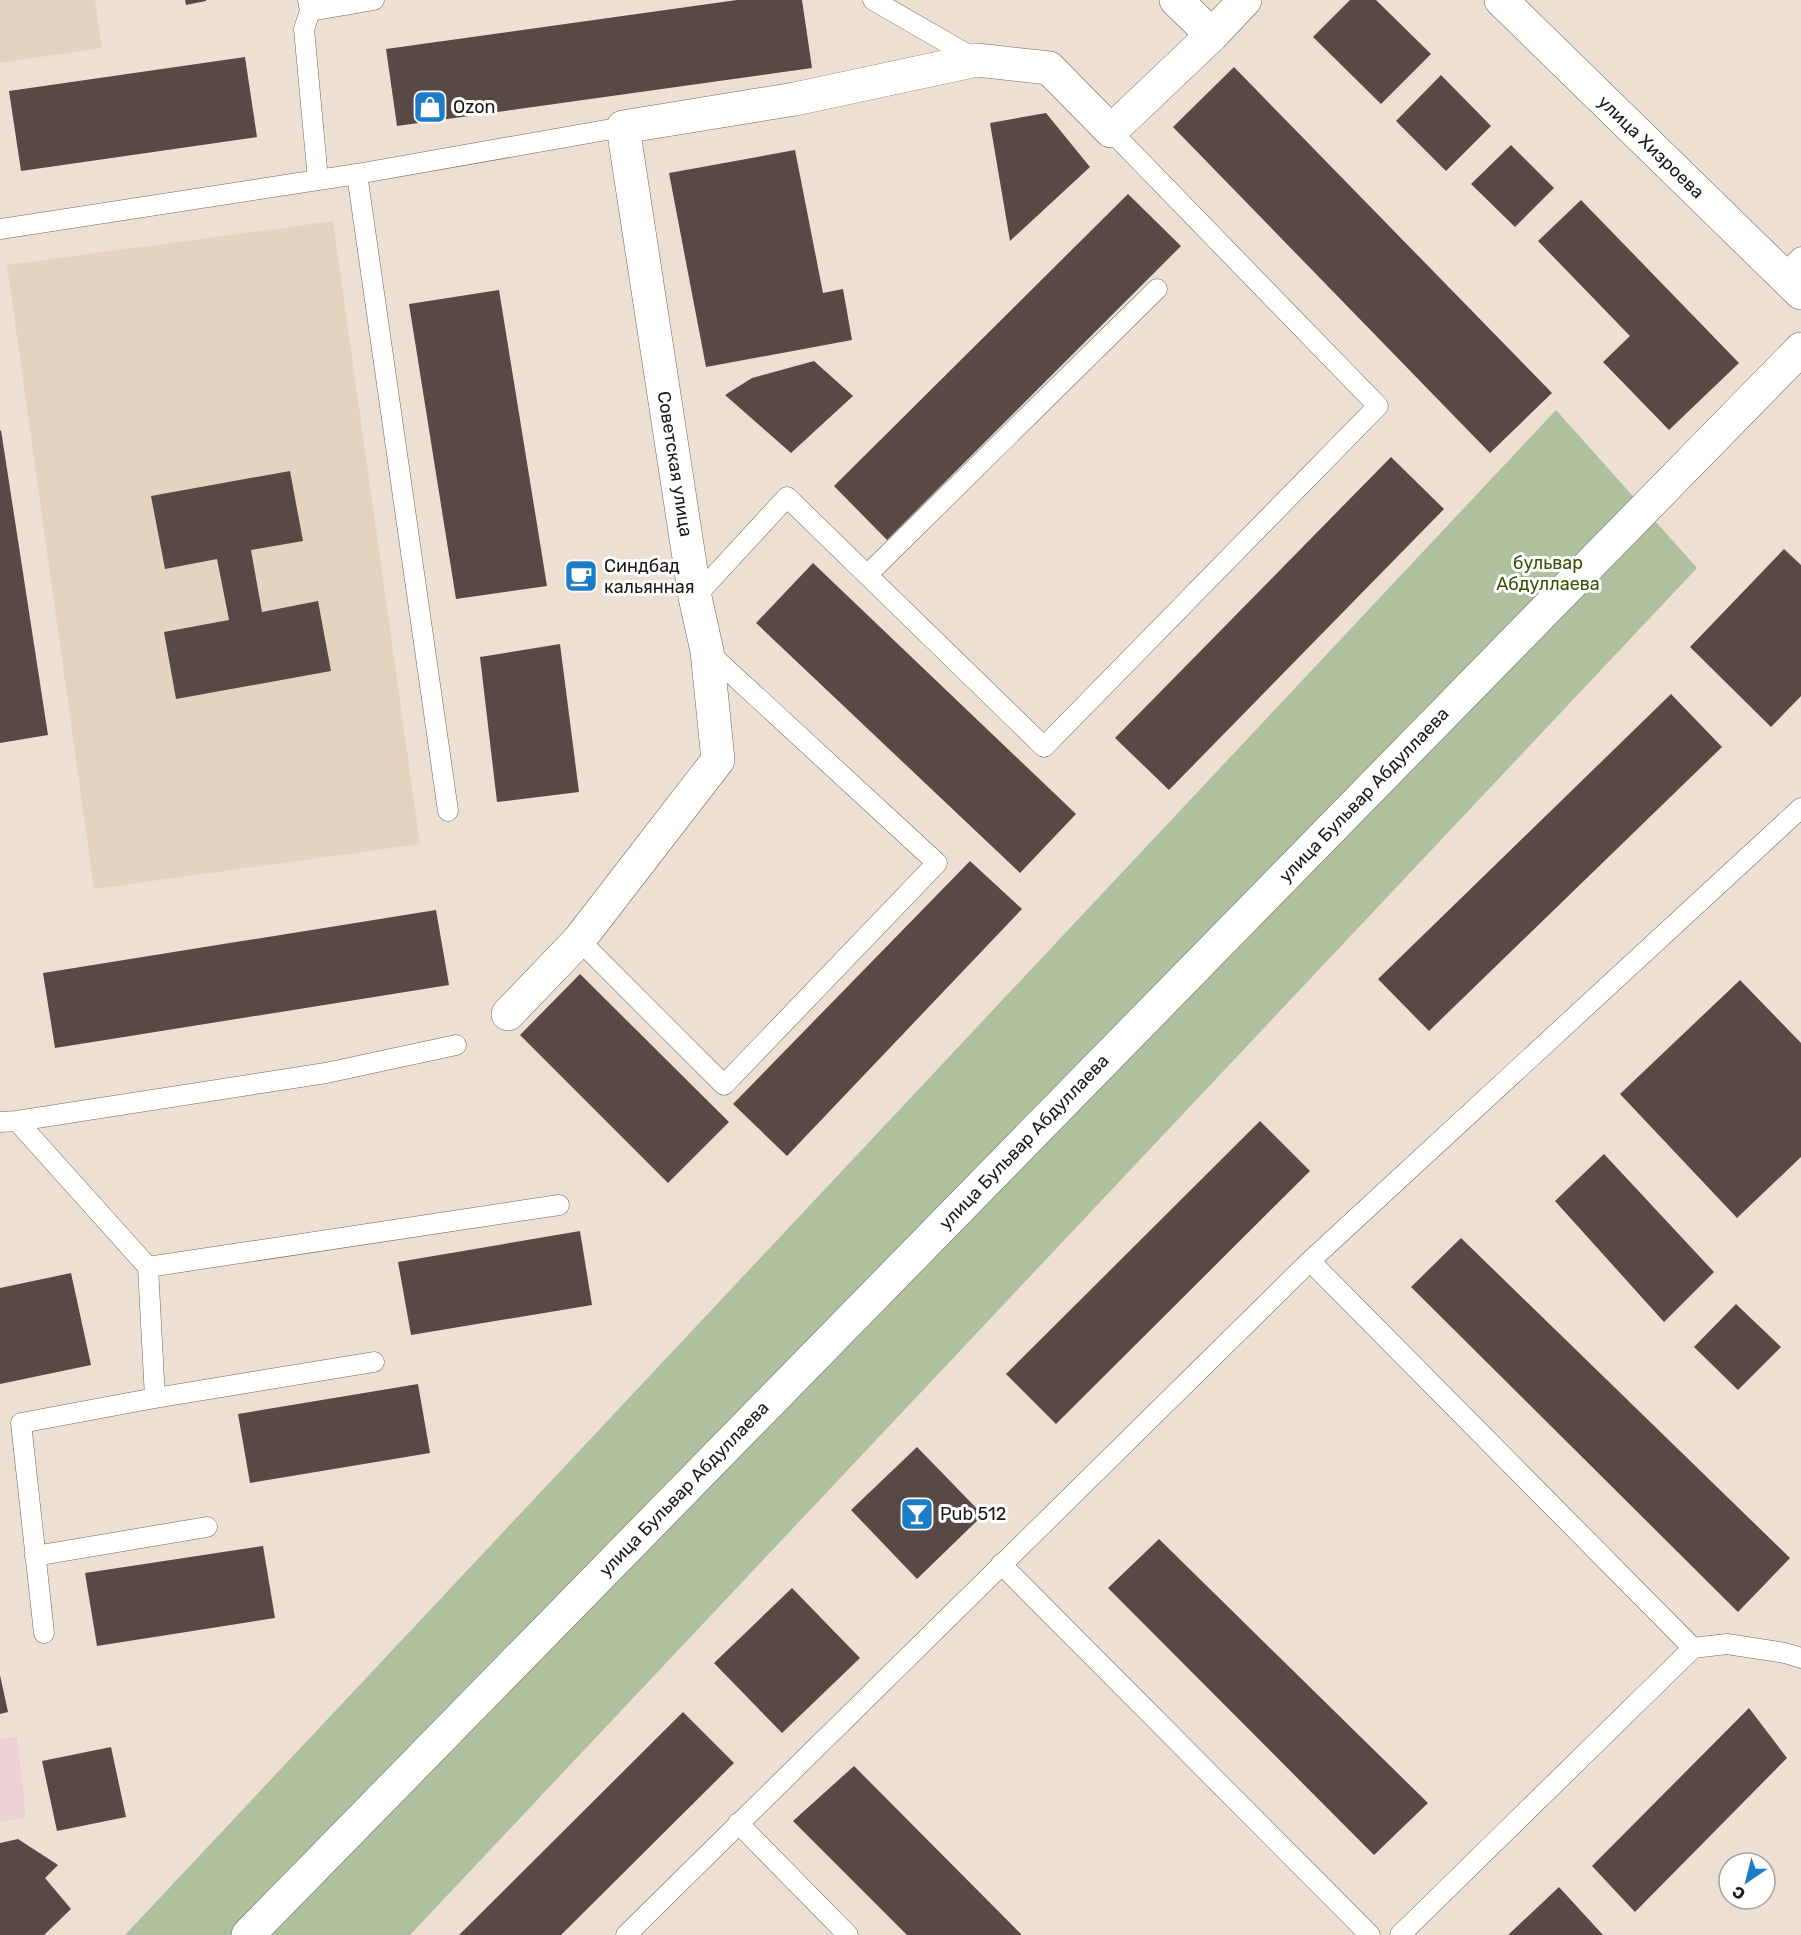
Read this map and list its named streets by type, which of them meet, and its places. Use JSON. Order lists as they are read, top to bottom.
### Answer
{
  "streets": {
    "street": ["улица Хизроева", "Советская улица", "улица Бульвар Абдуллаева"]
  },
  "parks": ["бульвар Абдуллаева"],
  "places": {
    "shop": ["Ozon"],
    "cafe": ["Синдбад кальянная"],
    "bar": ["Pub 512"]
  },
  "north": "bottom left"
}
